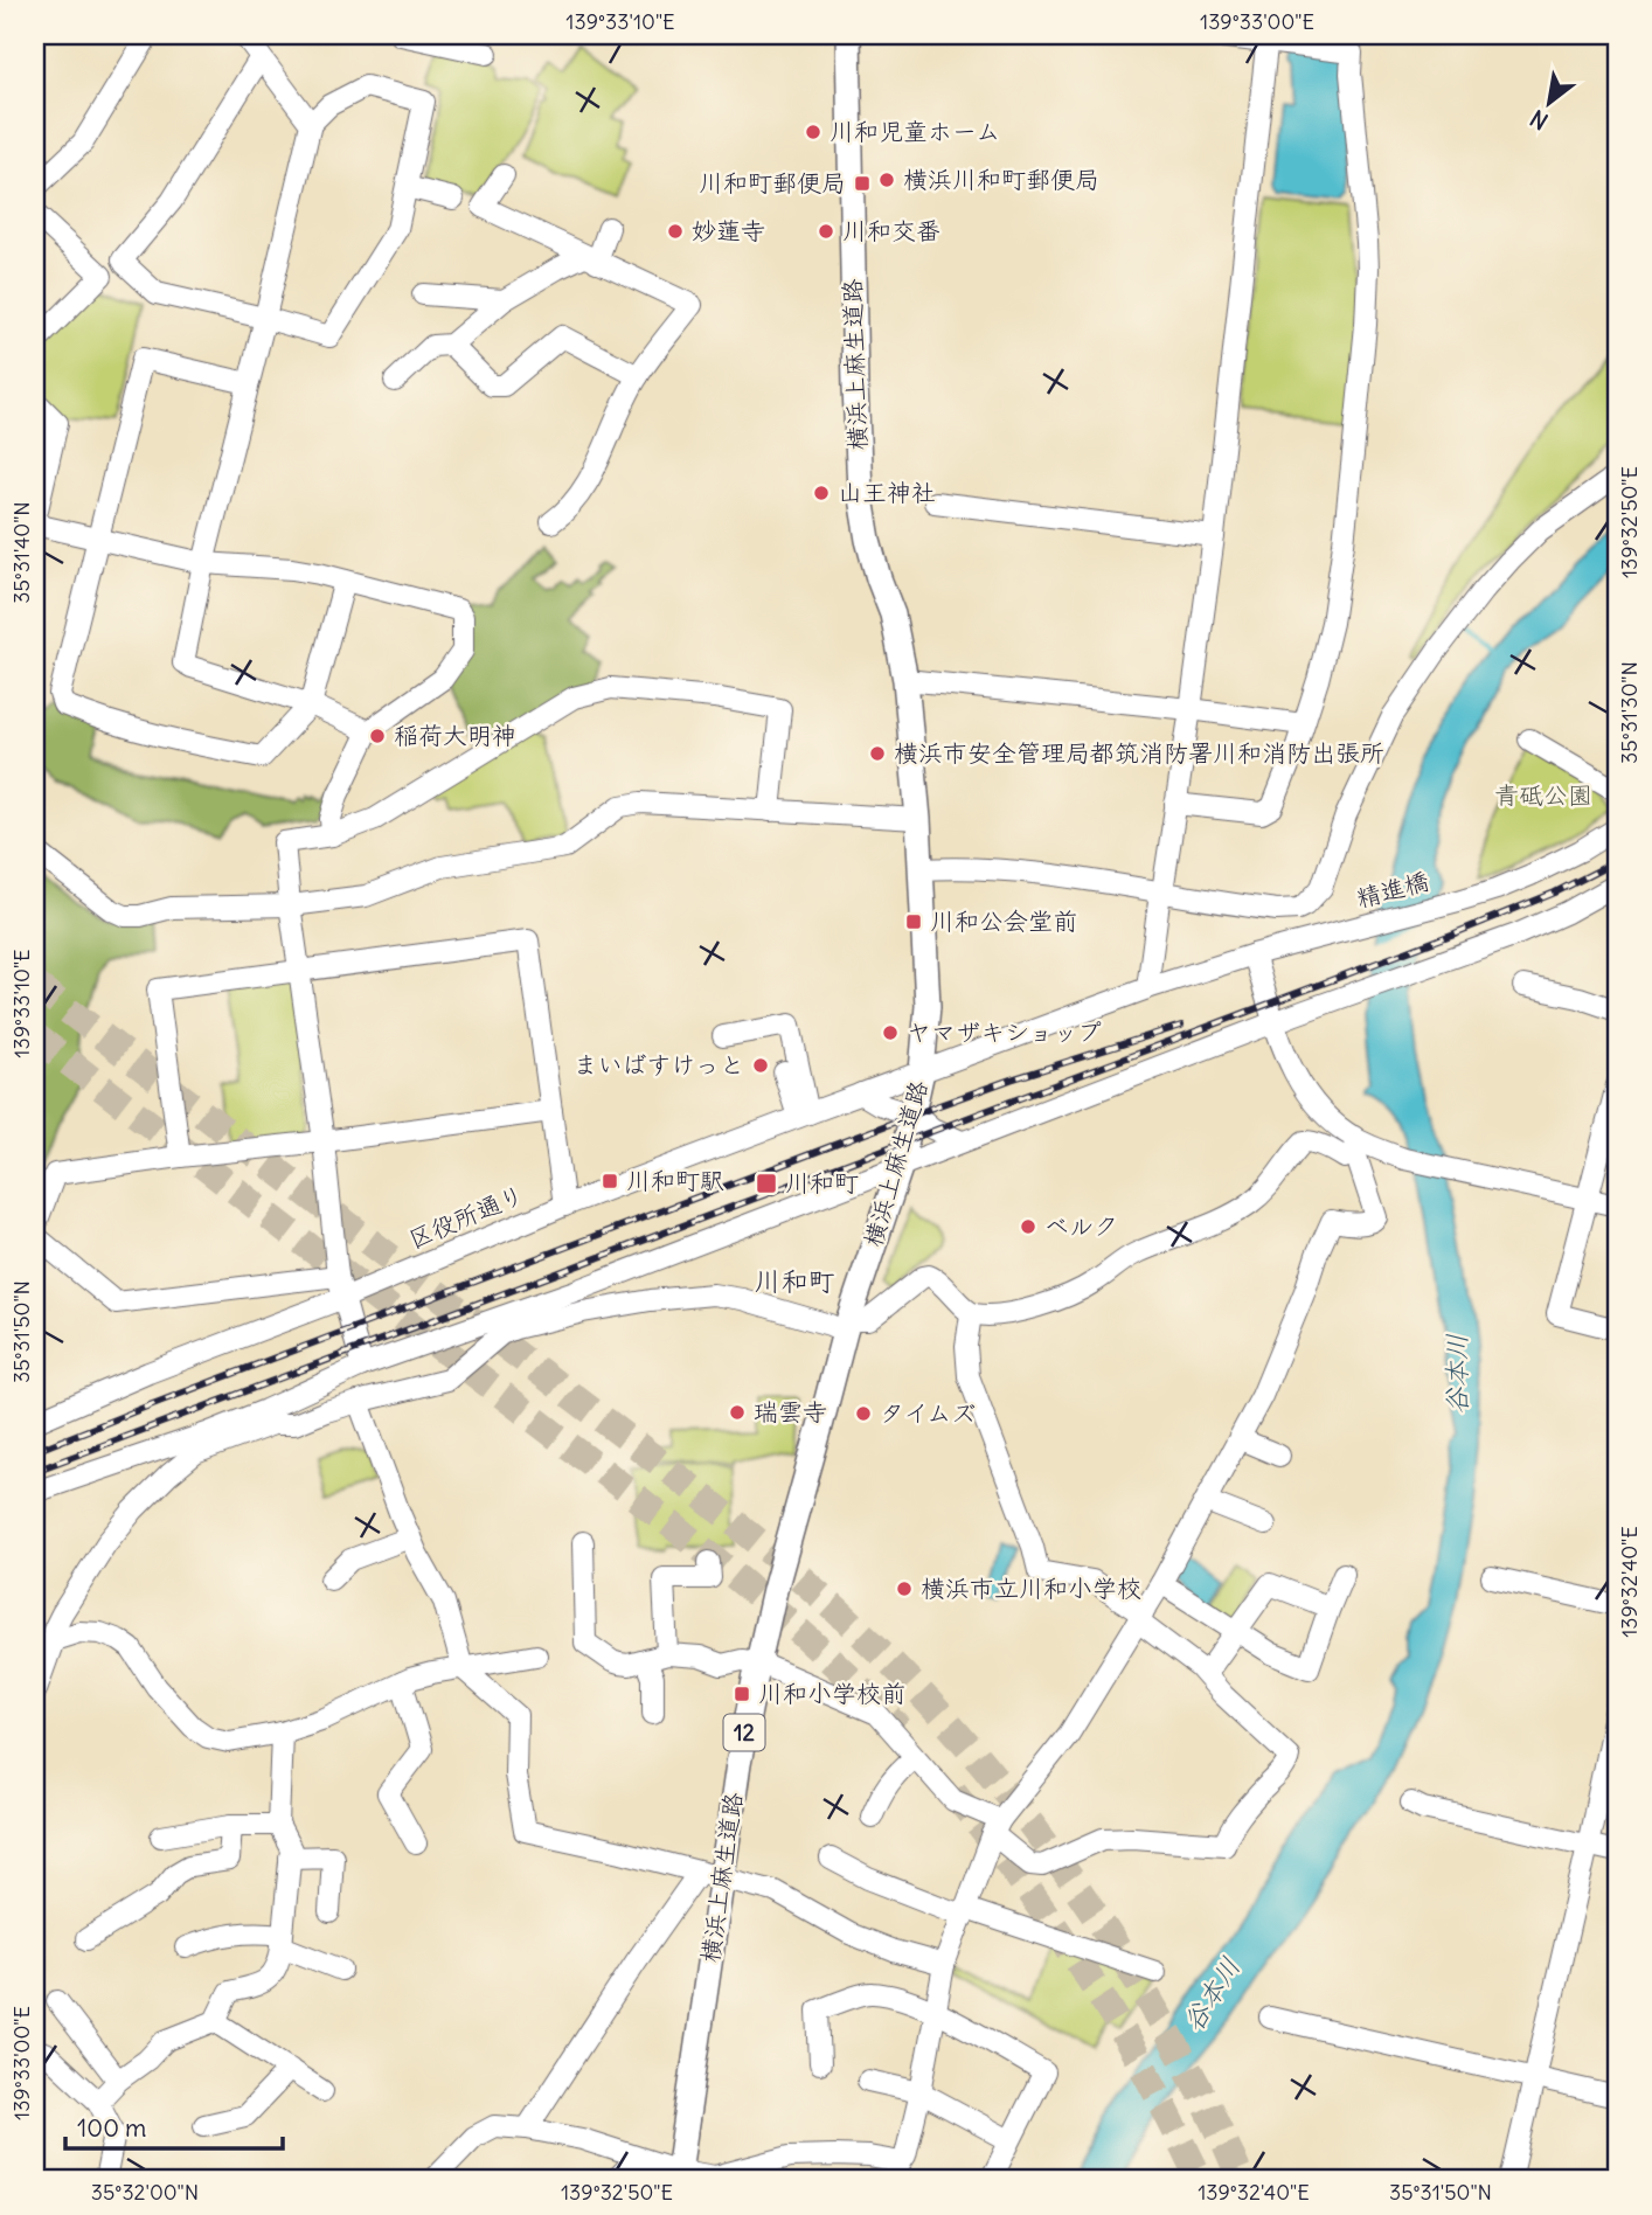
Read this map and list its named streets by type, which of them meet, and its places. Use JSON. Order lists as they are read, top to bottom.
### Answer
{
  "streets": {
    "main road": ["横浜上麻生道路", "12"],
    "street": ["精進橋", "区役所通り"]
  },
  "crossings": [
    ["横浜上麻生道路", "区役所通り"],
    ["精進橋", "区役所通り"]
  ],
  "districts": ["川和町"],
  "water": ["谷本川"],
  "parks": ["青砥公園"],
  "places": {
    "other": [
      "川和児童ホーム",
      "横浜川和町郵便局",
      "妙蓮寺",
      "川和交番",
      "山王神社",
      "稲荷大明神",
      "横浜市安全管理局都筑消防署川和消防出張所",
      "ヤマザキショップ",
      "まいばすけっと",
      "ベルク",
      "瑞雲寺",
      "タイムズ",
      "横浜市立川和小学校"
    ],
    "transit": [
      "川和町郵便局",
      "川和公会堂前",
      "川和町駅",
      "川和町",
      "川和小学校前"
    ]
  },
  "scale_bar": "100 m",
  "north": "bottom left",
  "coordinates": [
    "139°33'10\"E",
    "139°33'00\"E",
    "139°32'50\"E",
    "35°31'40\"N",
    "35°31'30\"N",
    "35°31'50\"N",
    "139°32'40\"E",
    "35°32'00\"N"
  ]
}
